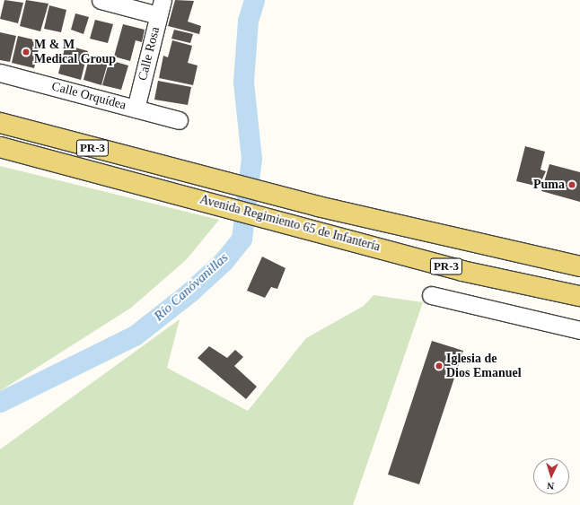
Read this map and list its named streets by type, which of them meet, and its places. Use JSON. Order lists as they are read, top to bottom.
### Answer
{
  "streets": {
    "main road": ["PR-3", "Avenida Regimiento 65 de Infantería"],
    "street": ["Calle Rosa", "Calle Orquídea"]
  },
  "crossings": [
    ["Calle Rosa", "Calle Orquídea"]
  ],
  "water": ["Río Canóvanillas"],
  "places": ["M & M Medical Group", "Puma", "Iglesia de Dios Emanuel"],
  "north": "bottom"
}
